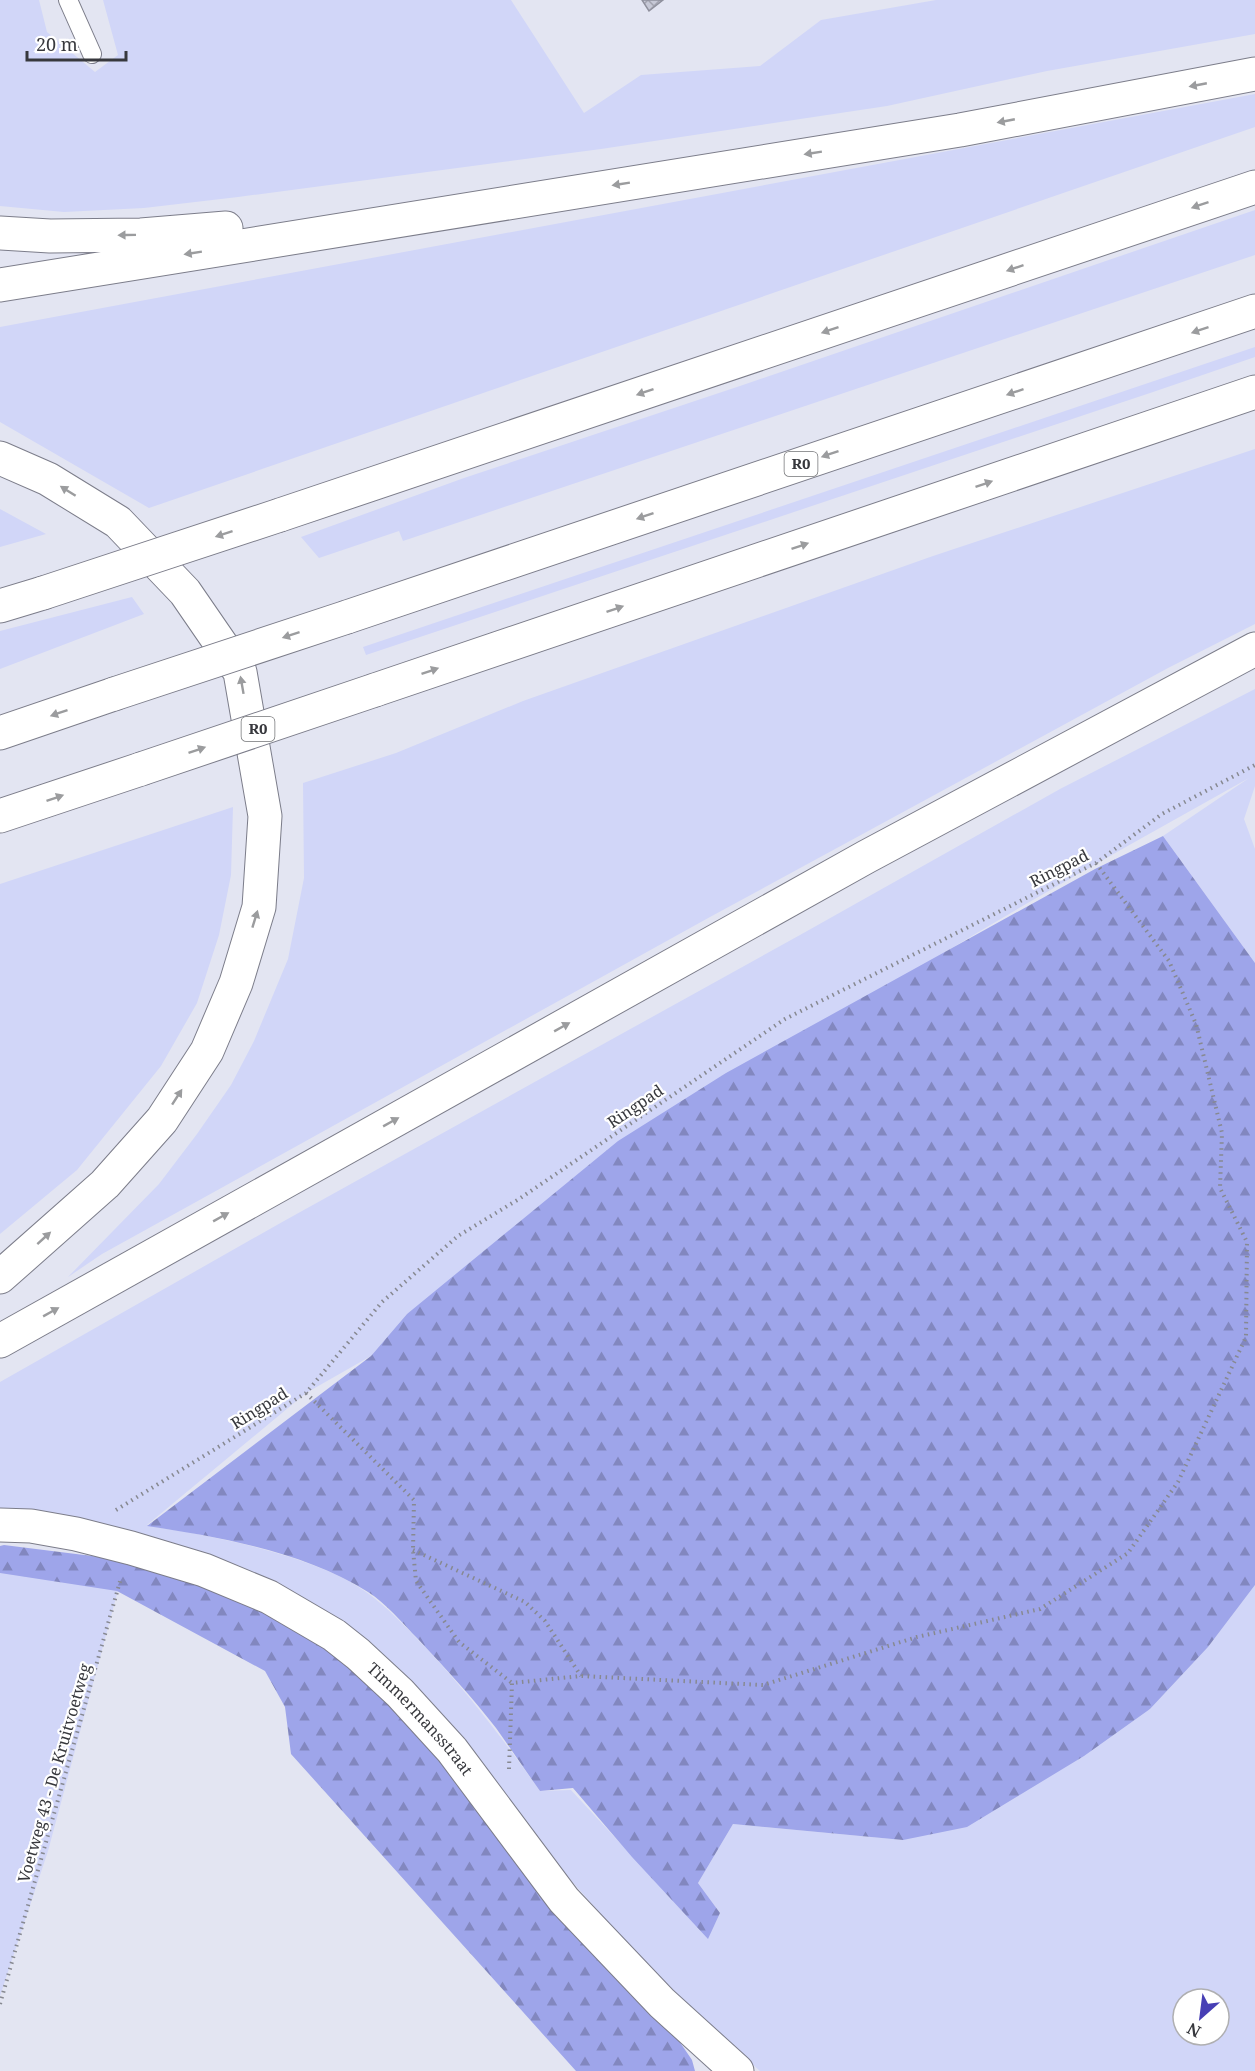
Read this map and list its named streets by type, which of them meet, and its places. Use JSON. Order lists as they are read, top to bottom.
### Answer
{
  "streets": {
    "main road": ["R0", "Timmermansstraat"],
    "path": ["Ringpad", "Voetweg 43 - De Kruitvoetweg"]
  },
  "crossings": [
    ["Ringpad", "Timmermansstraat"],
    ["Timmermansstraat", "Voetweg 43 - De Kruitvoetweg"]
  ],
  "scale_bar": "20 m",
  "north": "bottom left"
}
